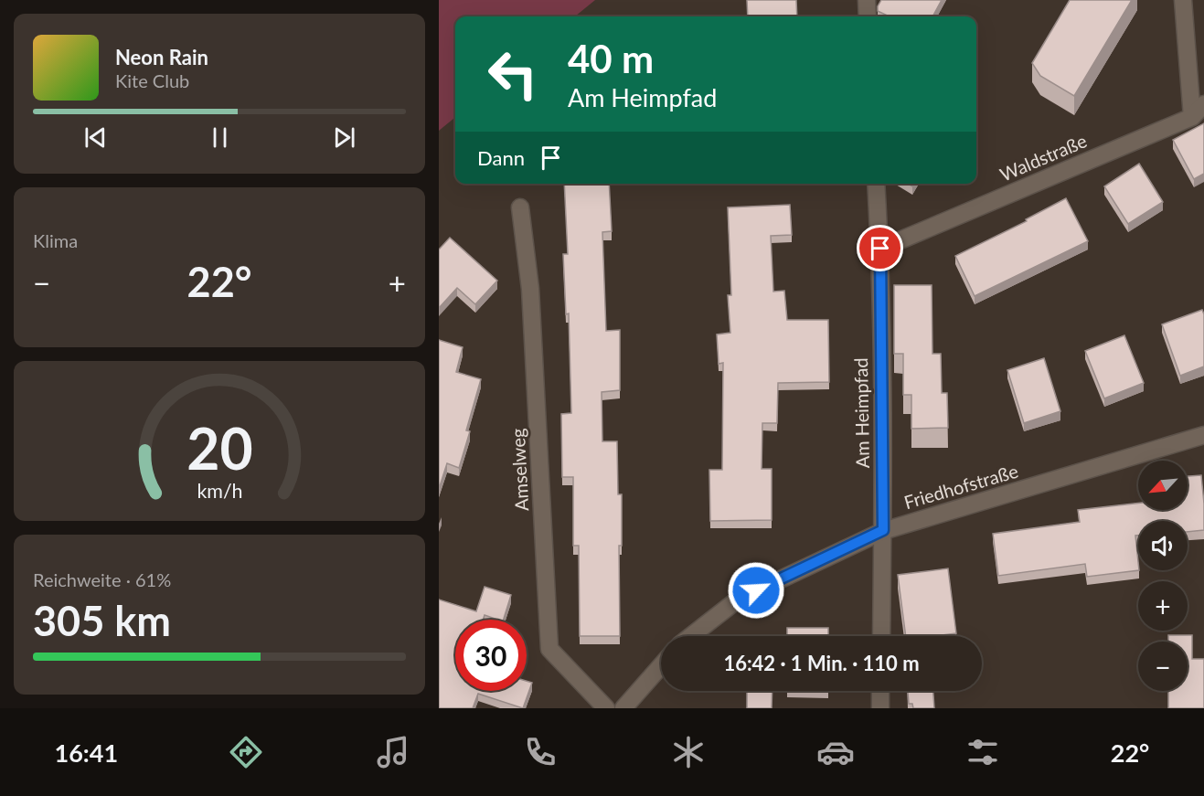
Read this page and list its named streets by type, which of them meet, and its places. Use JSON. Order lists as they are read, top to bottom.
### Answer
{
  "streets": {
    "street": [
      "Waldstraße",
      "Am Heimpfad",
      "Amselweg",
      "Friedhofstraße"
    ]
  },
  "crossings": [
    ["Waldstraße", "Am Heimpfad"],
    ["Am Heimpfad", "Friedhofstraße"]
  ],
  "north": "bottom left",
  "page": {
    "turn": ["40 m", "Am Heimpfad"],
    "song": ["Neon Rain", "Kite Club"],
    "then": "Dann",
    "tile": [
      "Klima",
      ["Reichweite · 61%", "305 km"]
    ],
    "heat": ["−", "22°", "+"],
    "map_buttons": ["+", "−"],
    "limit": "30",
    "trip": "16:42 · 1 Min. · 110 m",
    "tabs": ["16:41", "22°"],
    "gauge": ["20", "km/h"]
  }
}
